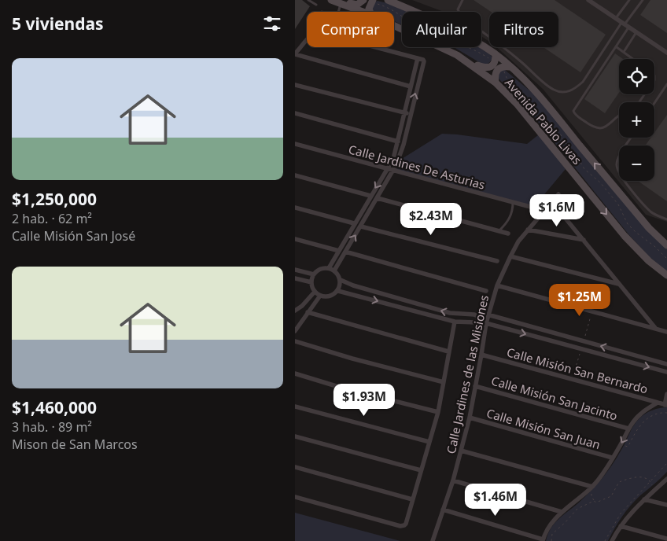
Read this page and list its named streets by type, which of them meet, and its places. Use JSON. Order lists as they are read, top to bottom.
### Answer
{
  "streets": {
    "main road": ["Avenida Pablo Livas"],
    "street": [
      "Calle Jardines De Asturias",
      "Calle Misión San Bernardo",
      "Calle Jardines de las Misiones",
      "Calle Misión San Jacinto",
      "Calle Misión San Juan"
    ]
  },
  "crossings": [
    ["Calle Misión San Bernardo", "Calle Jardines de las Misiones"],
    ["Calle Jardines de las Misiones", "Calle Misión San Jacinto"],
    ["Calle Jardines de las Misiones", "Calle Misión San Juan"]
  ],
  "page": {
    "heading": "5 viviendas",
    "chip": ["Comprar", "Alquilar", "Filtros"],
    "list": [
      {
        "name": "$1,250,000",
        "note": "2 hab. · 62 m² · Calle Misión San José"
      },
      {
        "name": "$1,460,000",
        "note": "3 hab. · 89 m² · Mison de San Marcos"
      }
    ],
    "map_buttons": ["+", "−"],
    "price": [
      "$1.6M",
      "$2.43M",
      "$1.25M",
      "$1.93M",
      "$1.46M"
    ]
  }
}
